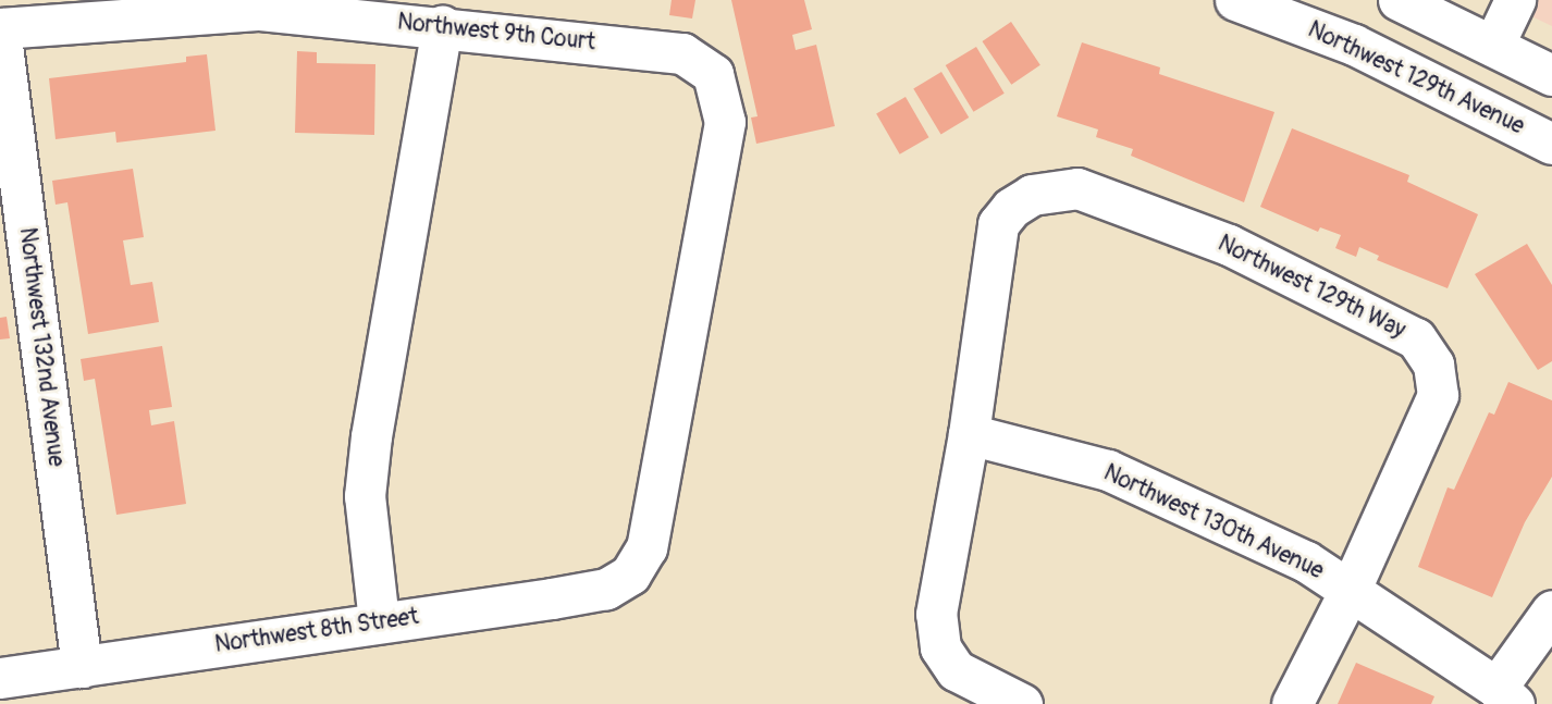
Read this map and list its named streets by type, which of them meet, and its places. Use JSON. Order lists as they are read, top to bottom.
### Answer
{
  "streets": {
    "street": [
      "Northwest 9th Court",
      "Northwest 129th Avenue",
      "Northwest 129th Way",
      "Northwest 132nd Avenue",
      "Northwest 130th Avenue",
      "Northwest 8th Street"
    ]
  },
  "crossings": [
    ["Northwest 9th Court", "Northwest 132nd Avenue"],
    ["Northwest 9th Court", "Northwest 8th Street"],
    ["Northwest 129th Way", "Northwest 130th Avenue"],
    ["Northwest 132nd Avenue", "Northwest 8th Street"]
  ]
}
